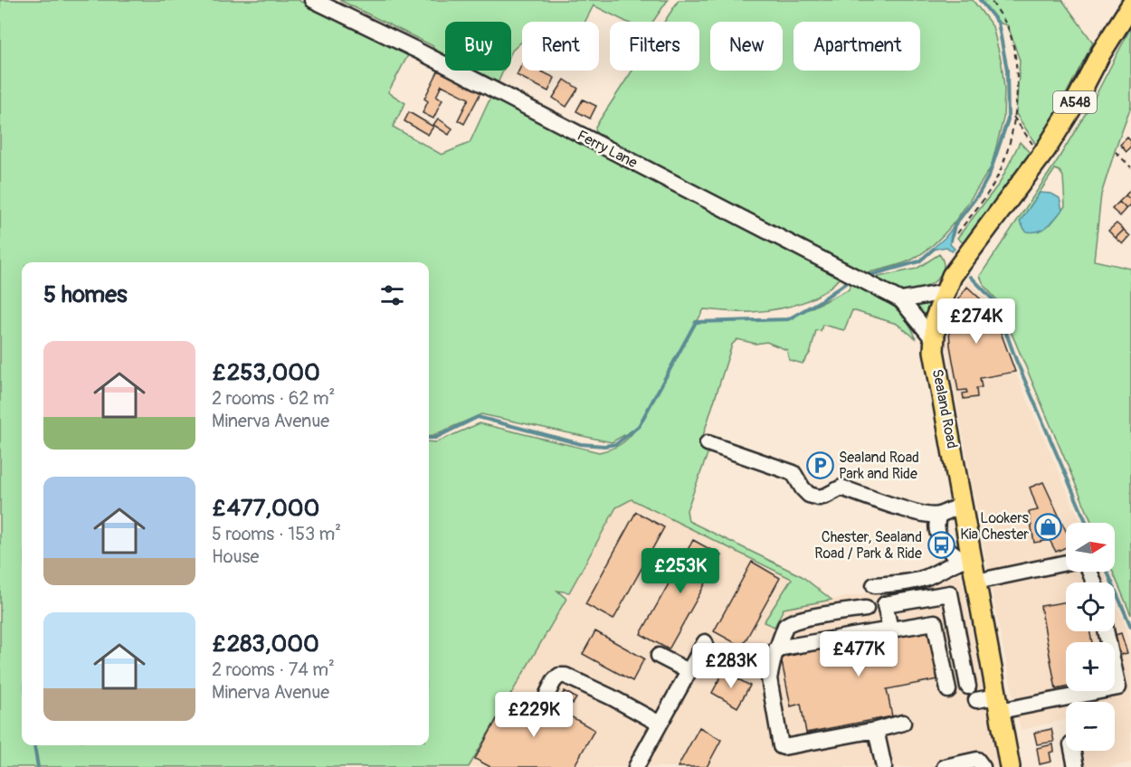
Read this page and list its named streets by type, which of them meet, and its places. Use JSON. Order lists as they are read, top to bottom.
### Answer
{
  "streets": {
    "main road": ["A548", "Sealand Road"],
    "street": ["Ferry Lane"]
  },
  "crossings": [
    ["Ferry Lane", "Sealand Road"]
  ],
  "places": {
    "parking": ["Sealand Road Park and Ride"],
    "shop": ["Lookers Kia Chester"],
    "bus stop": ["Chester, Sealand Road / Park & Ride"]
  },
  "north": "right",
  "page": {
    "chip": [
      "Buy",
      "Rent",
      "Filters",
      "New",
      "Apartment"
    ],
    "heading": "5 homes",
    "price": [
      "£274K",
      "£253K",
      "£477K",
      "£283K",
      "£229K"
    ],
    "list": [
      {
        "name": "£253,000",
        "note": "2 rooms · 62 m² · Minerva Avenue"
      },
      {
        "name": "£477,000",
        "note": "5 rooms · 153 m² · House"
      },
      {
        "name": "£283,000",
        "note": "2 rooms · 74 m² · Minerva Avenue"
      }
    ],
    "map_buttons": ["+", "−"]
  }
}
